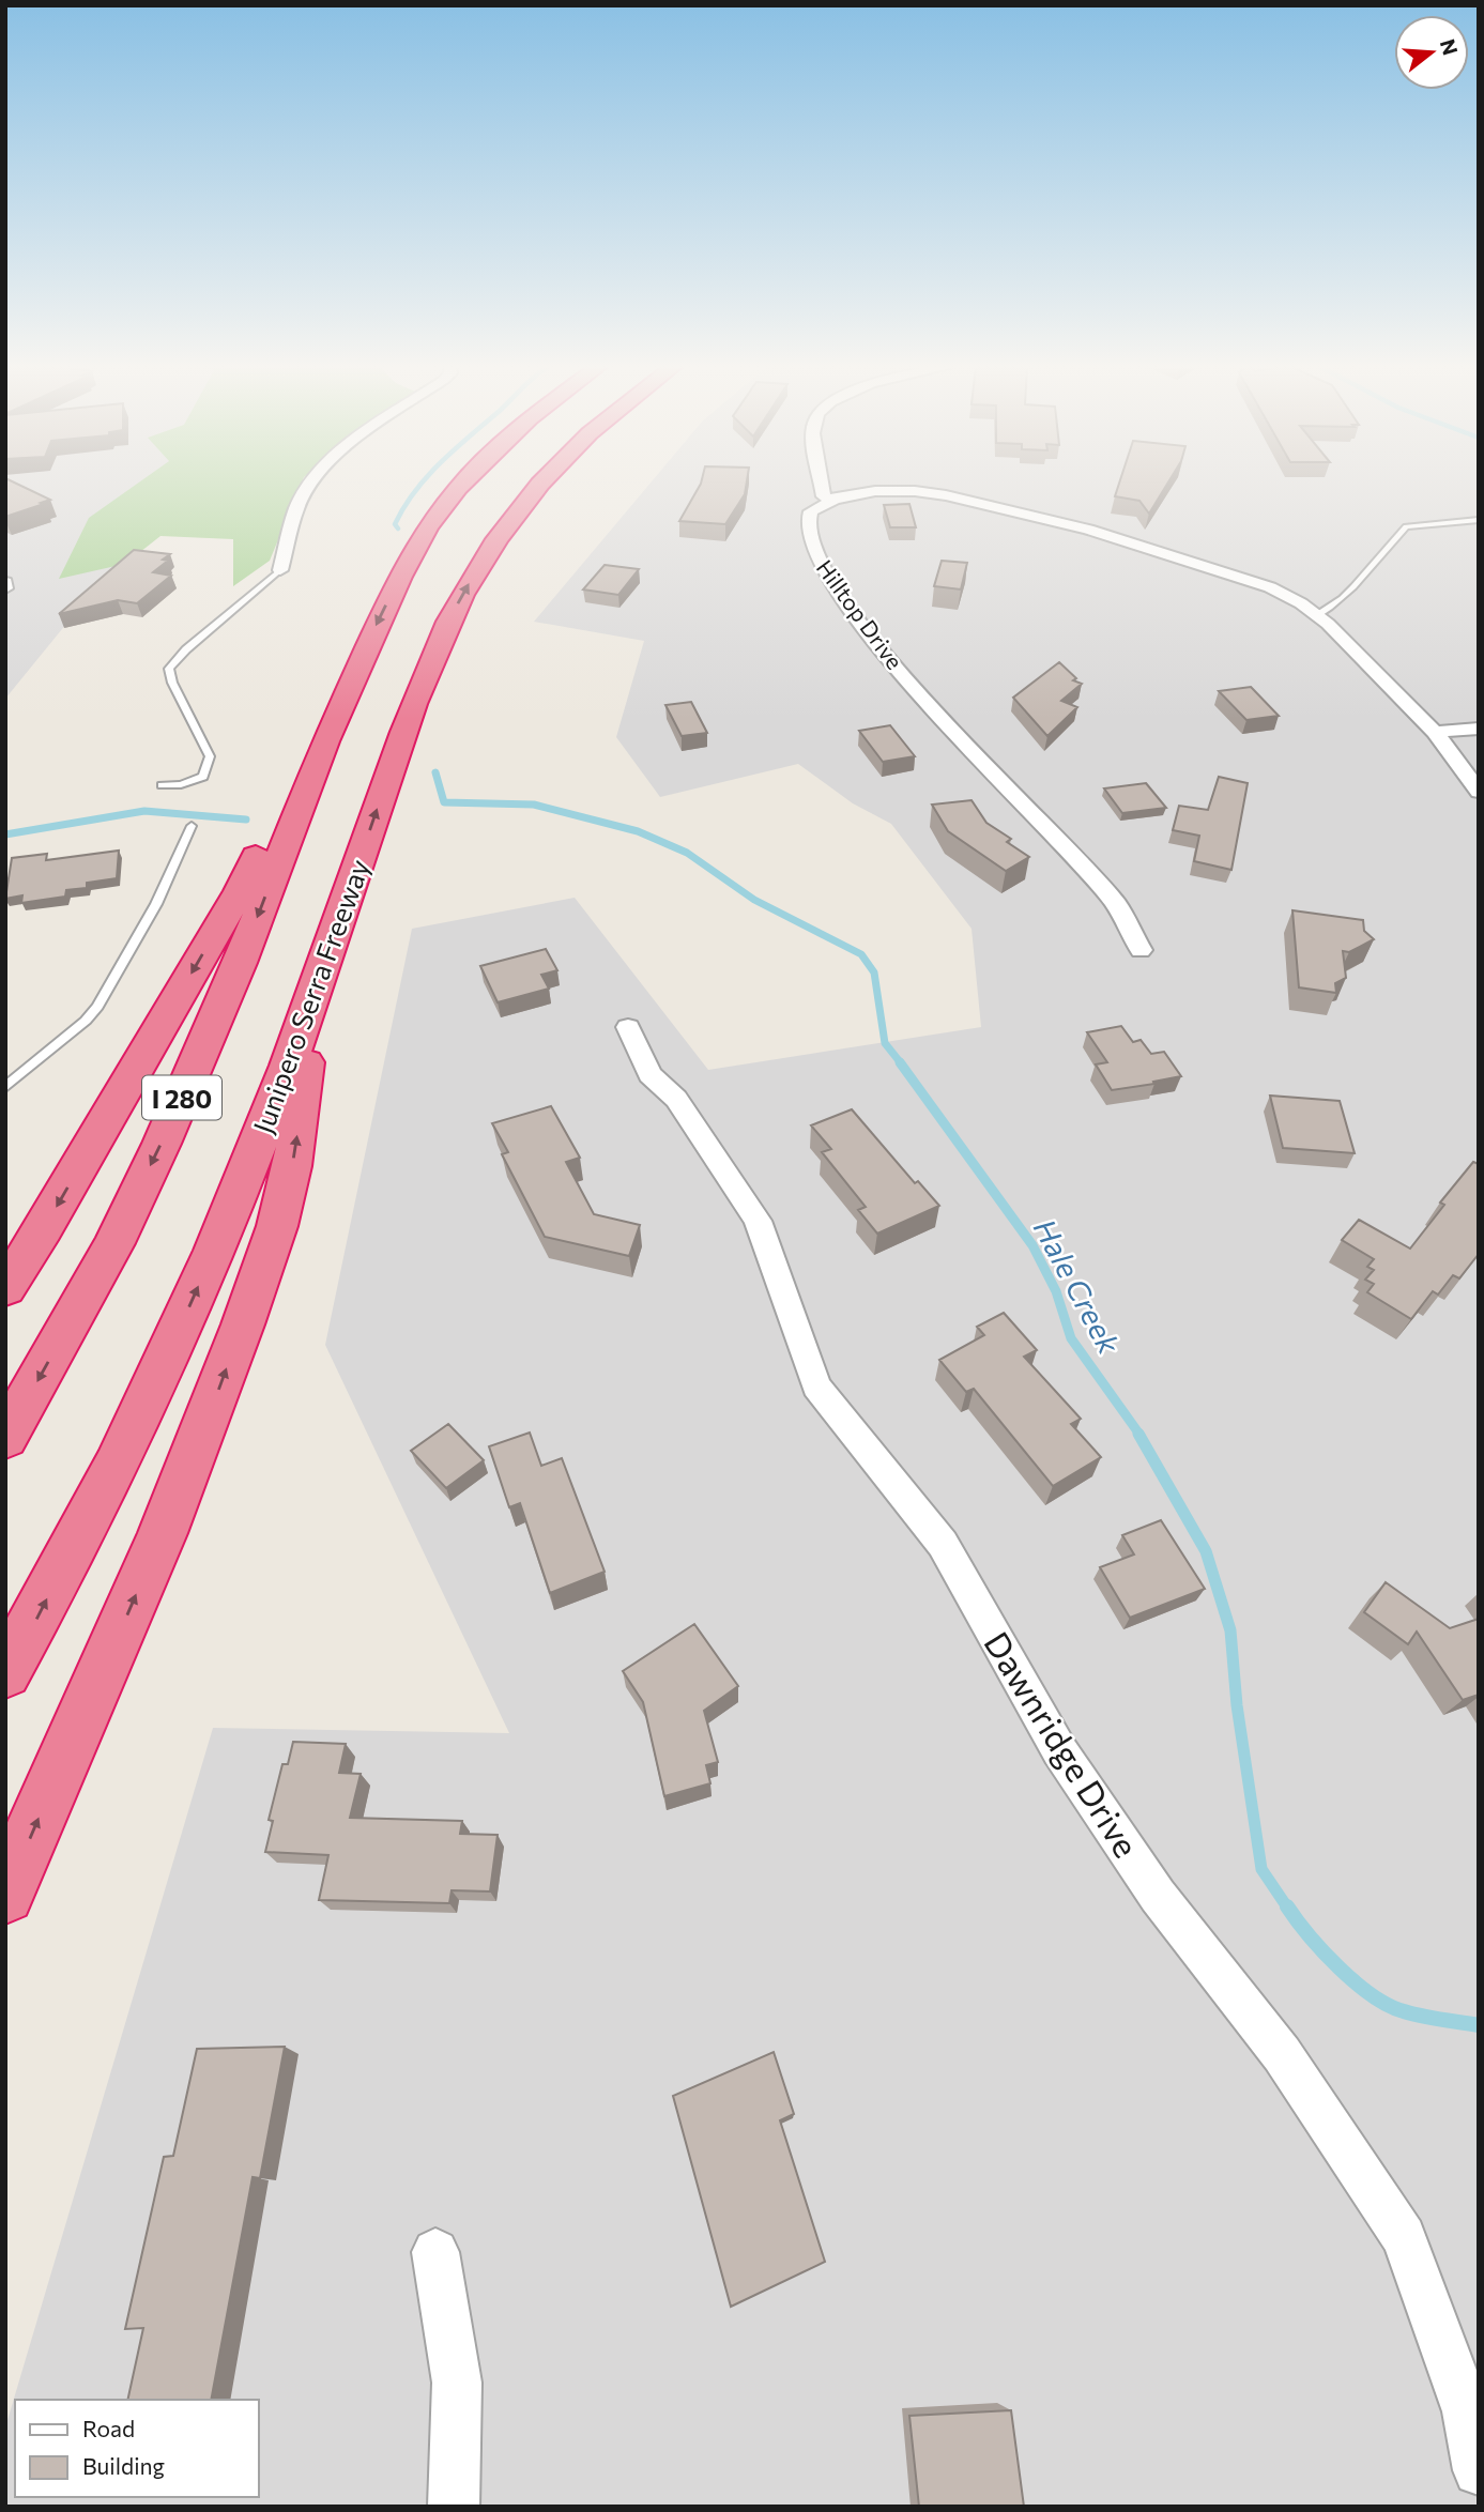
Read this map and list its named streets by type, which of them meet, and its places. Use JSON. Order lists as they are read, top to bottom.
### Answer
{
  "streets": {
    "highway": ["Junipero Serra Freeway", "I 280"],
    "street": ["Hilltop Drive", "Dawnridge Drive"]
  },
  "water": ["Hale Creek"],
  "legend": ["Road", "Building"],
  "north": "right"
}
